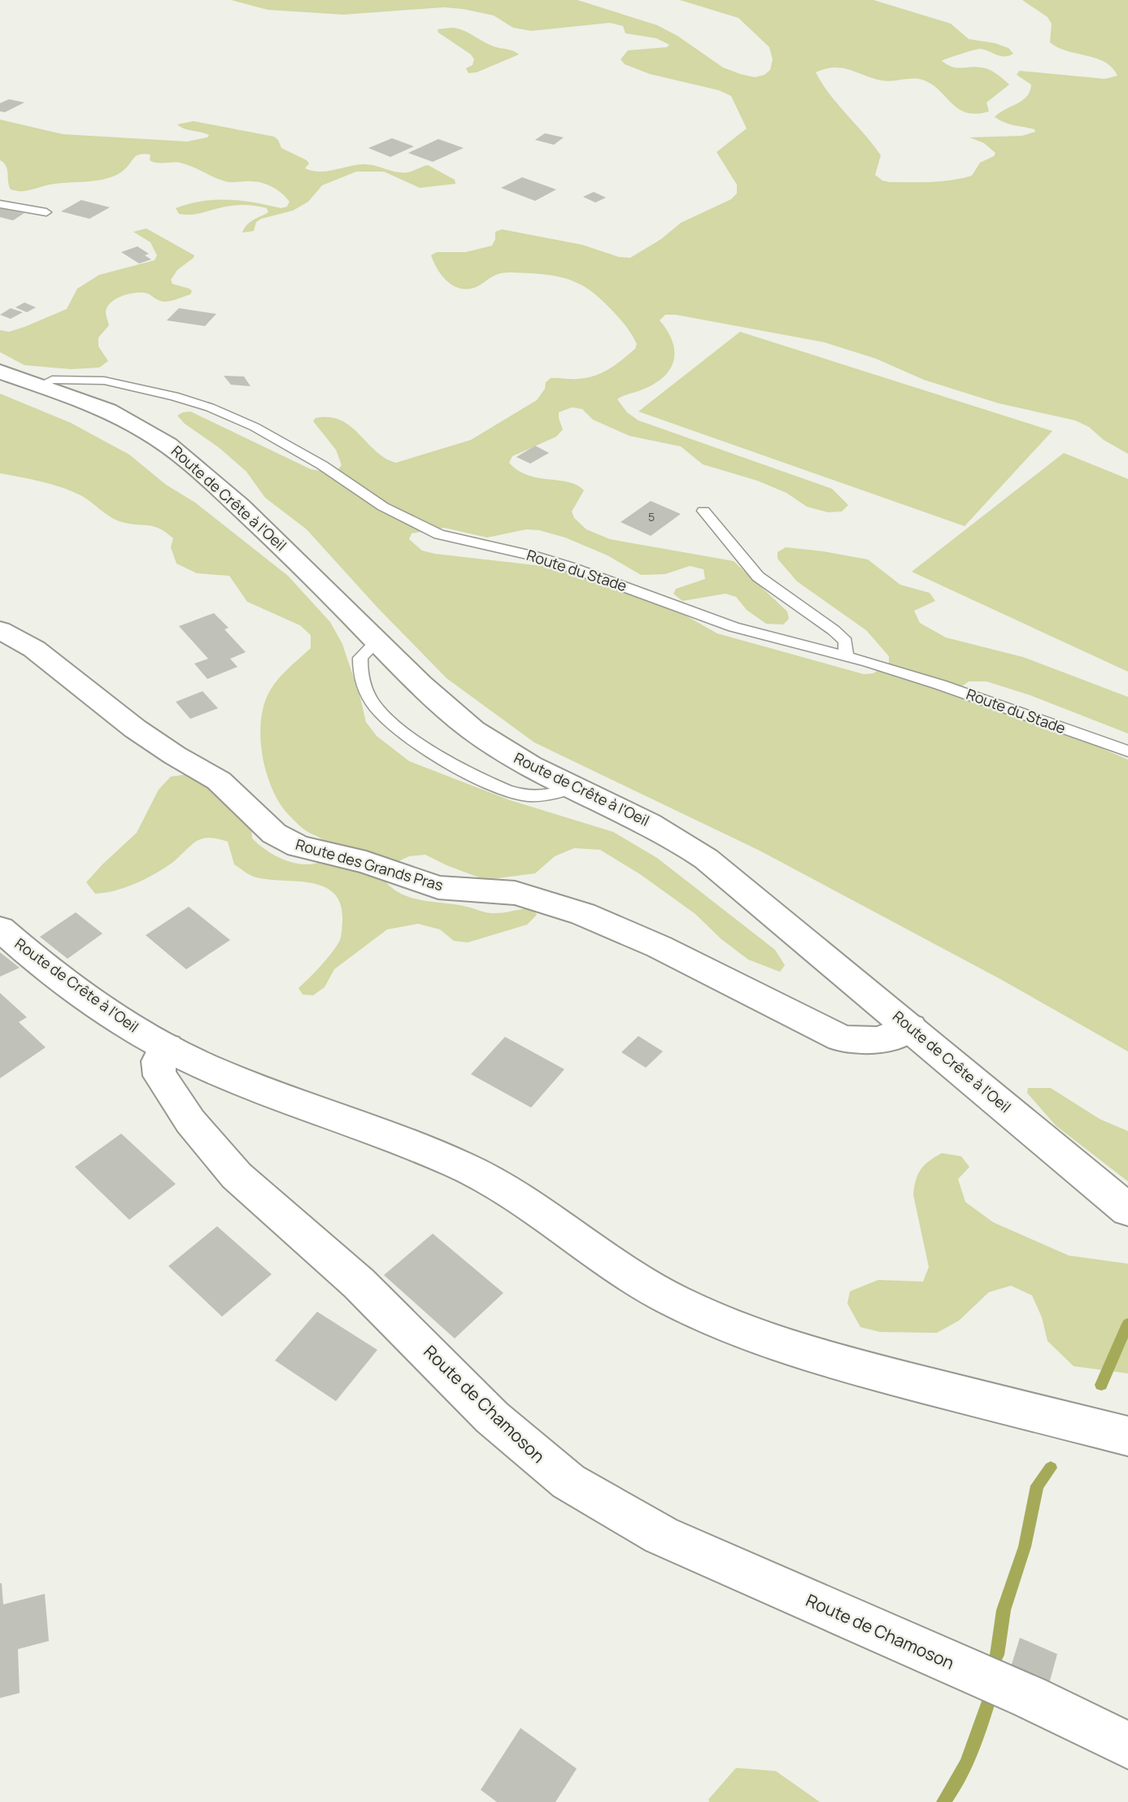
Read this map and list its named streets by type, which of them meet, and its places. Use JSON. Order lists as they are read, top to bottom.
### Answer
{
  "streets": {
    "street": ["Route de Crête à l'Oeil", "Route des Grands Pras", "Route de Chamoson"],
    "lane": ["Route du Stade"]
  },
  "crossings": [
    ["Route de Crête à l'Oeil", "Route du Stade"],
    ["Route de Crête à l'Oeil", "Route des Grands Pras"],
    ["Route de Crête à l'Oeil", "Route de Chamoson"]
  ],
  "house_numbers": ["5"]
}
